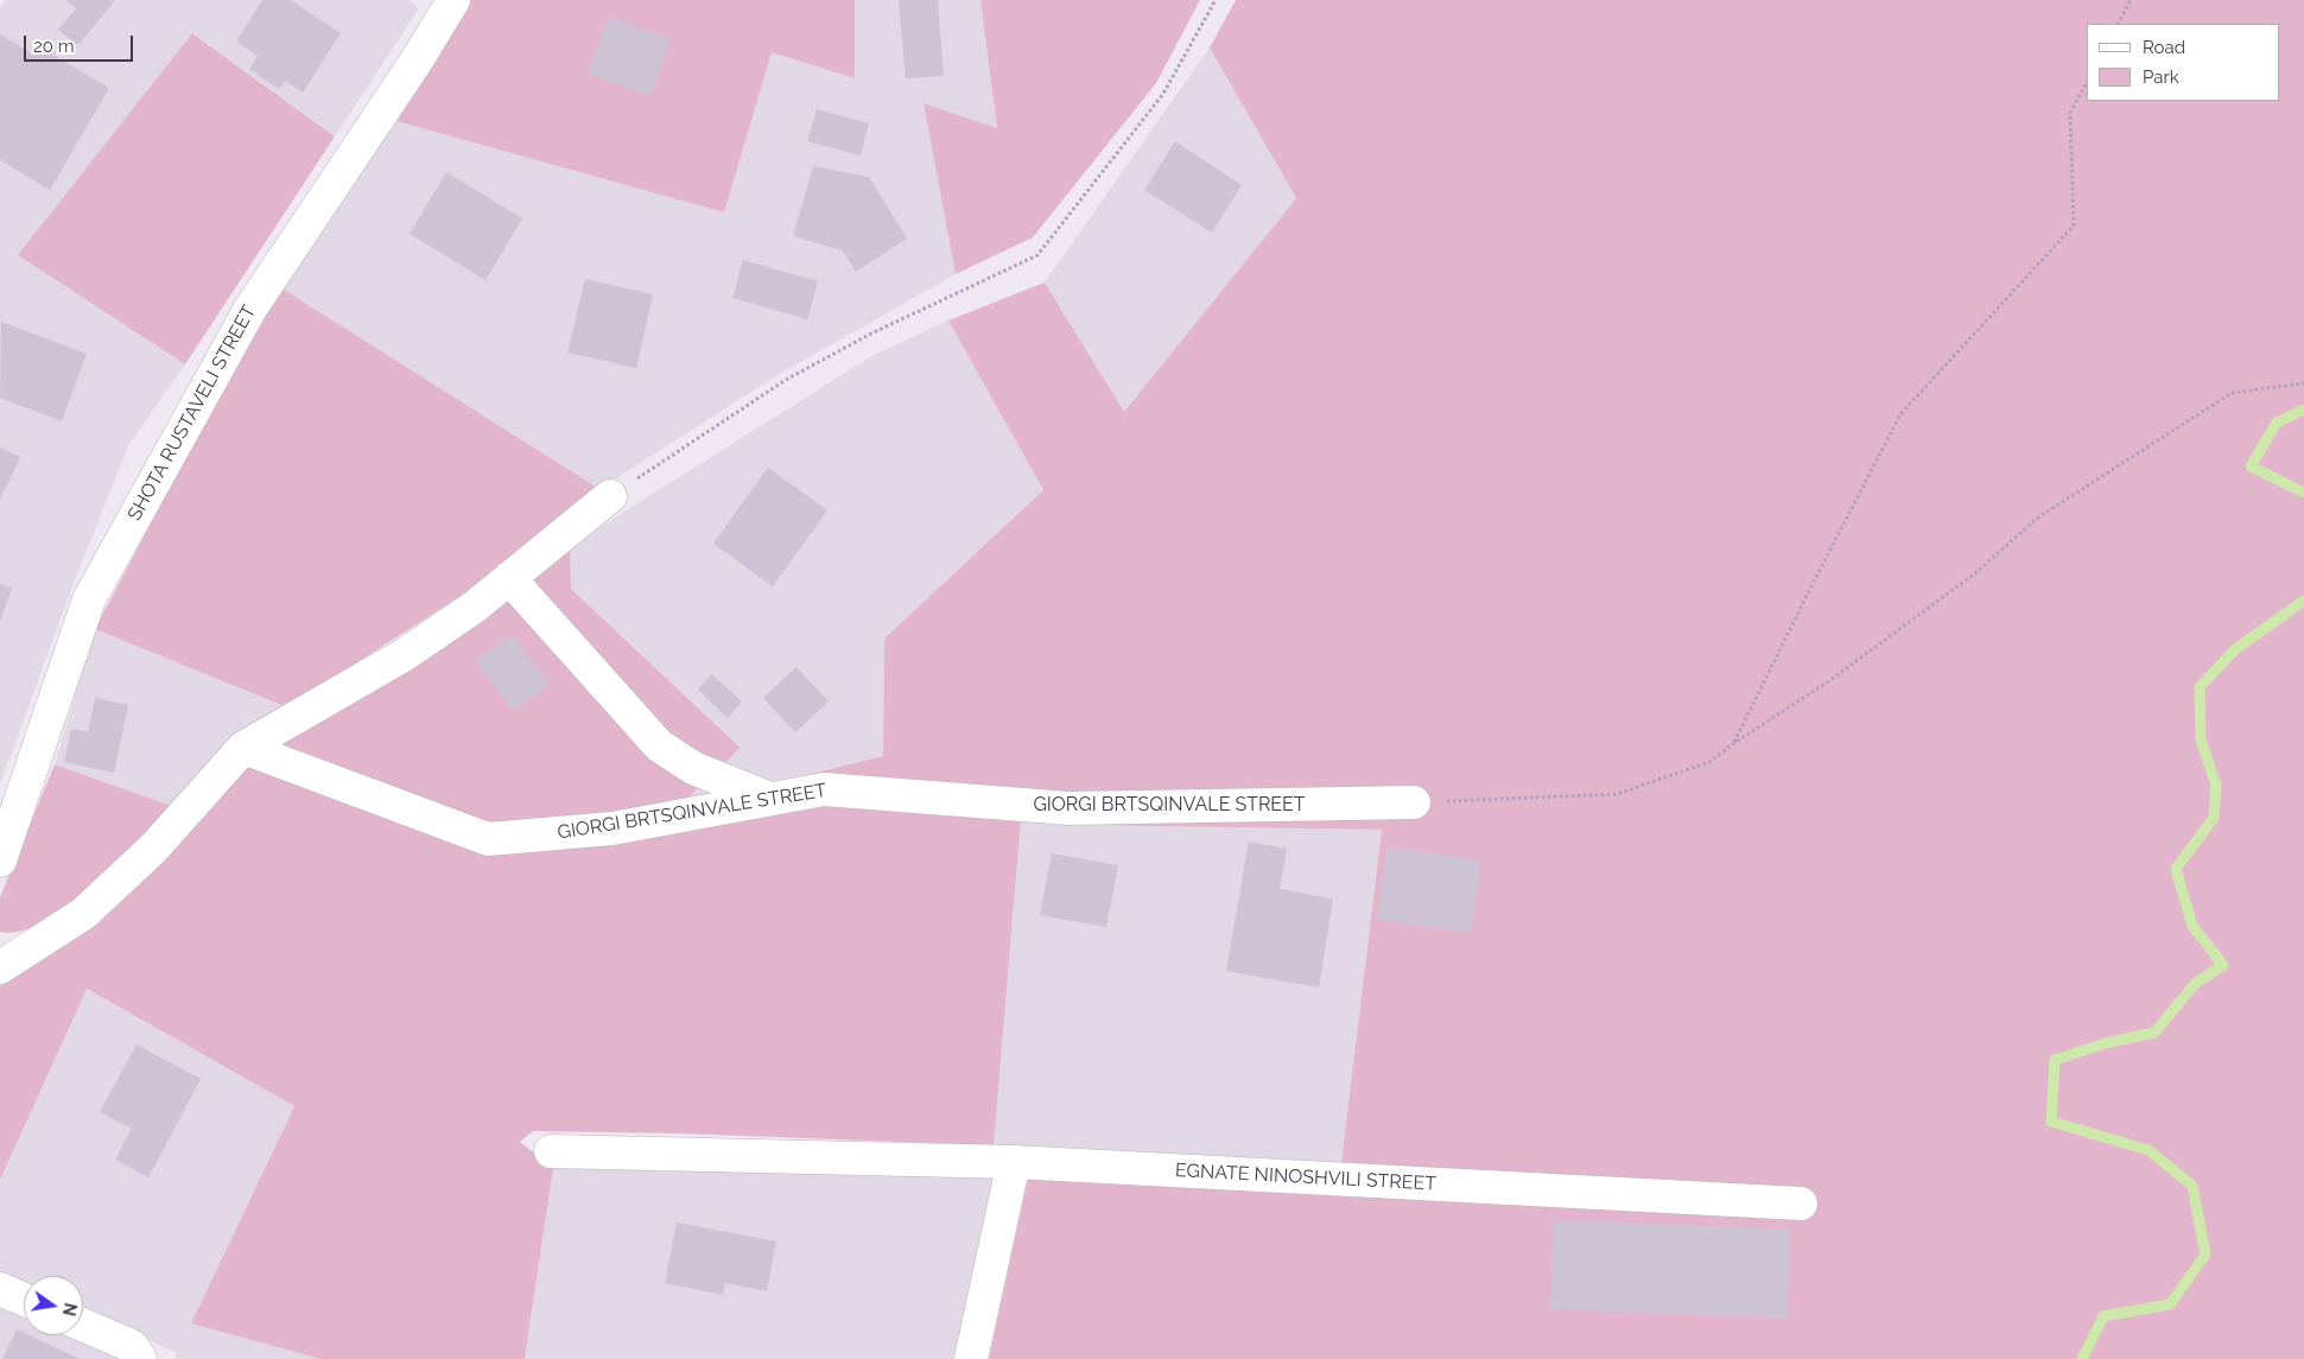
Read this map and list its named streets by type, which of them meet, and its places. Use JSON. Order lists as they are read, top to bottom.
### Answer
{
  "streets": {
    "street": ["SHOTA RUSTAVELI STREET", "GIORGI BRTSQINVALE STREET", "EGNATE NINOSHVILI STREET"]
  },
  "legend": ["Road", "Park"],
  "scale_bar": "20 m",
  "north": "right"
}
